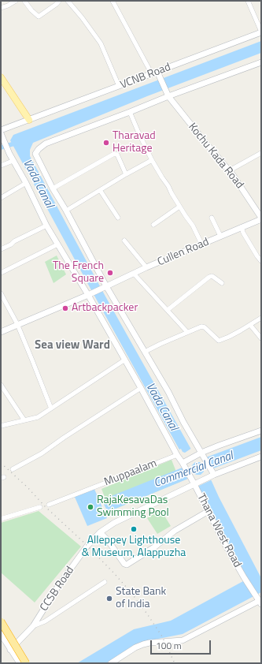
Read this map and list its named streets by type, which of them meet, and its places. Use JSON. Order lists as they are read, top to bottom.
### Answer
{
  "streets": {
    "main road": [
      "VCNB Road",
      "Kochu Kada Road",
      "Cullen Road",
      "Thana West Road",
      "CCSB Road"
    ],
    "street": ["Muppaalam"]
  },
  "crossings": [
    ["VCNB Road", "Kochu Kada Road"],
    ["Kochu Kada Road", "Cullen Road"],
    ["Cullen Road", "Thana West Road"],
    ["Muppaalam", "Thana West Road"],
    ["Thana West Road", "CCSB Road"]
  ],
  "districts": ["Sea view Ward"],
  "water": ["Vada Canal", "Commercial Canal"],
  "places": [
    "Tharavad Heritage",
    "The French Square",
    "Artbackpacker",
    "RajaKesavaDas Swimming Pool",
    "Alleppey Lighthouse & Museum, Alappuzha",
    "State Bank of India"
  ],
  "scale_bar": "100 m"
}
